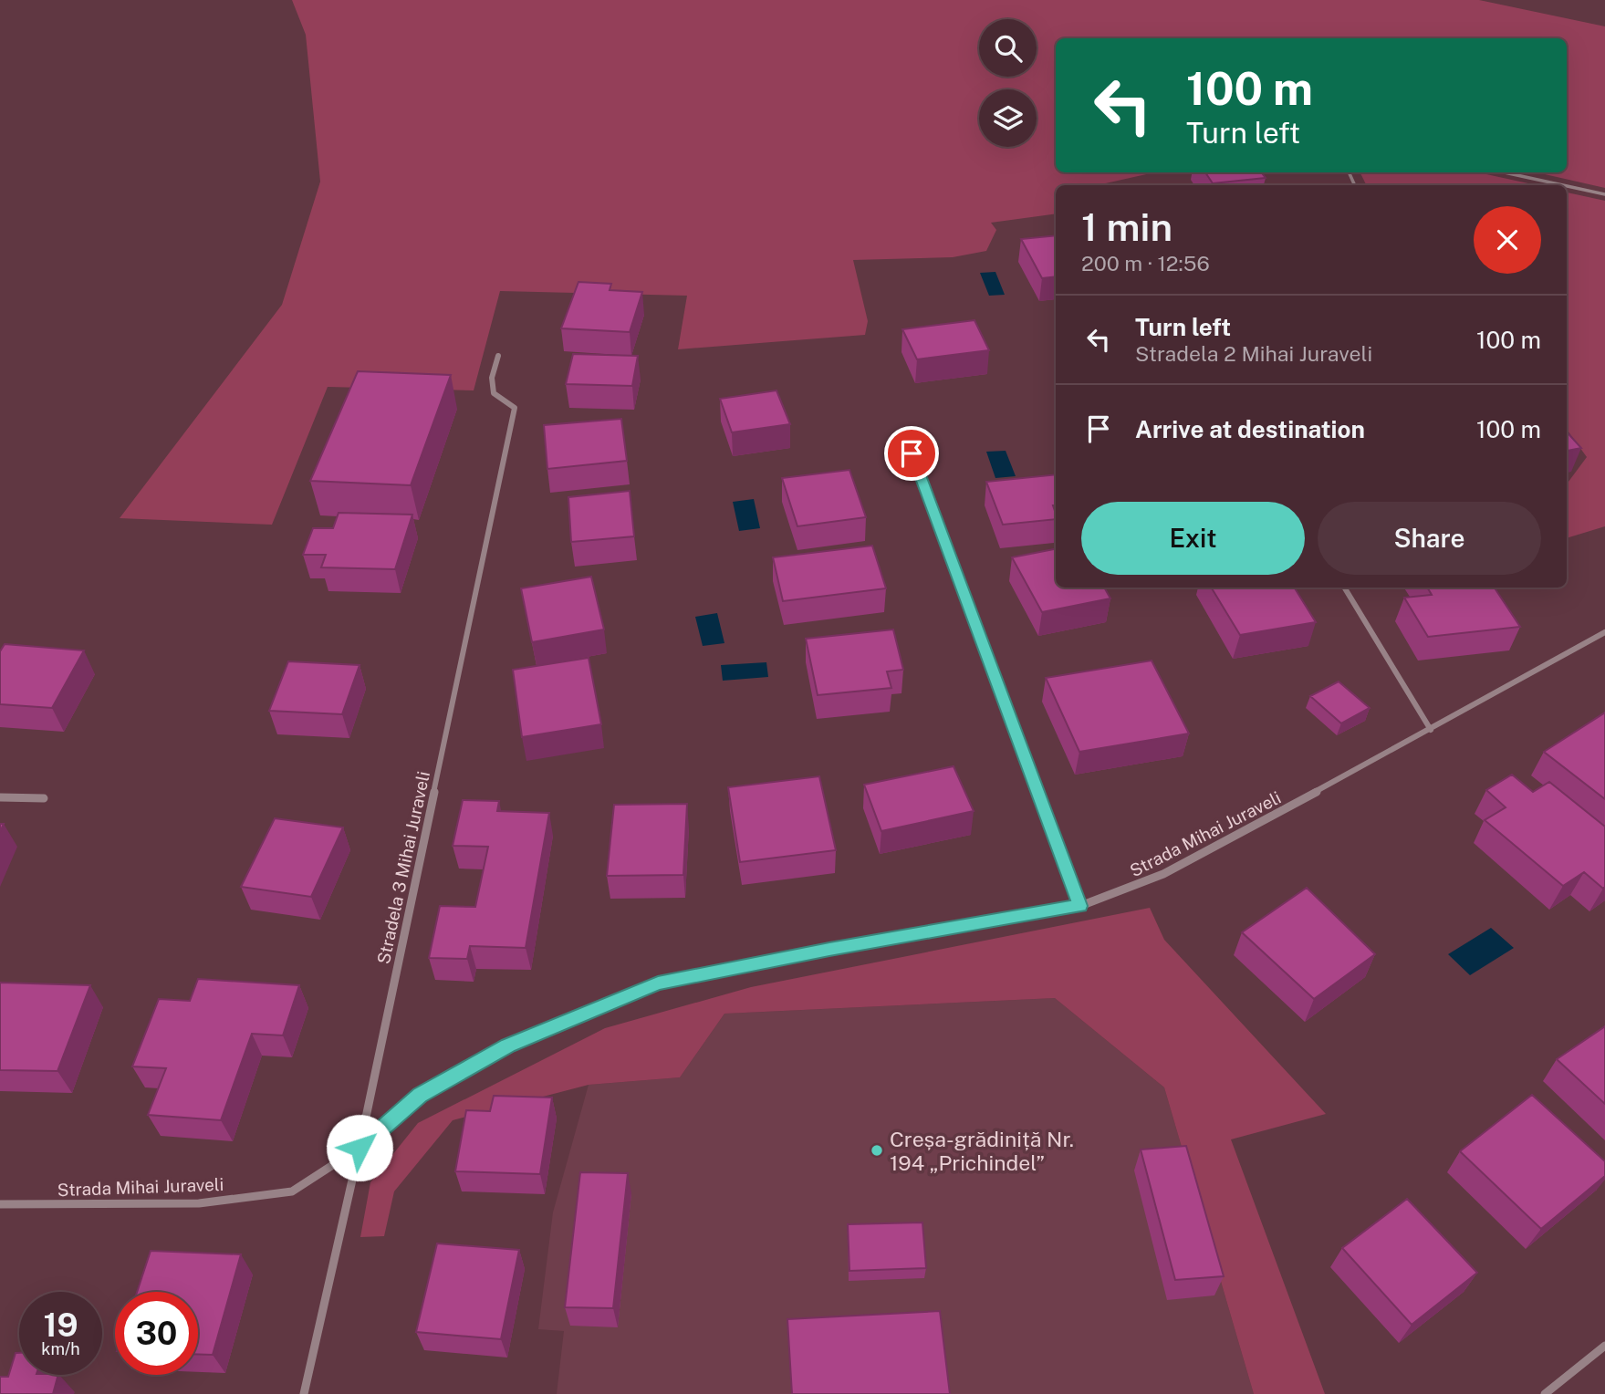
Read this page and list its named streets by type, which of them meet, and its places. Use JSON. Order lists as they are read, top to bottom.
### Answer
{
  "streets": {
    "street": ["Strada Mihai Juraveli", "Stradela 3 Mihai Juraveli"]
  },
  "crossings": [
    ["Strada Mihai Juraveli", "Stradela 3 Mihai Juraveli"]
  ],
  "places": ["Creșa-grădiniță Nr. 194 „Prichindel”"],
  "page": {
    "turn": ["100 m", "Turn left"],
    "heading": ["1 min", "200 m · 12:56"],
    "list": [
      {
        "name": "Turn left",
        "note": "Stradela 2 Mihai Juraveli",
        "value": "100 m"
      },
      {
        "name": "Arrive at destination",
        "value": "100 m"
      }
    ],
    "buttons": ["Exit", "Share"],
    "speed": "19 km/h",
    "limit": "30"
  }
}
